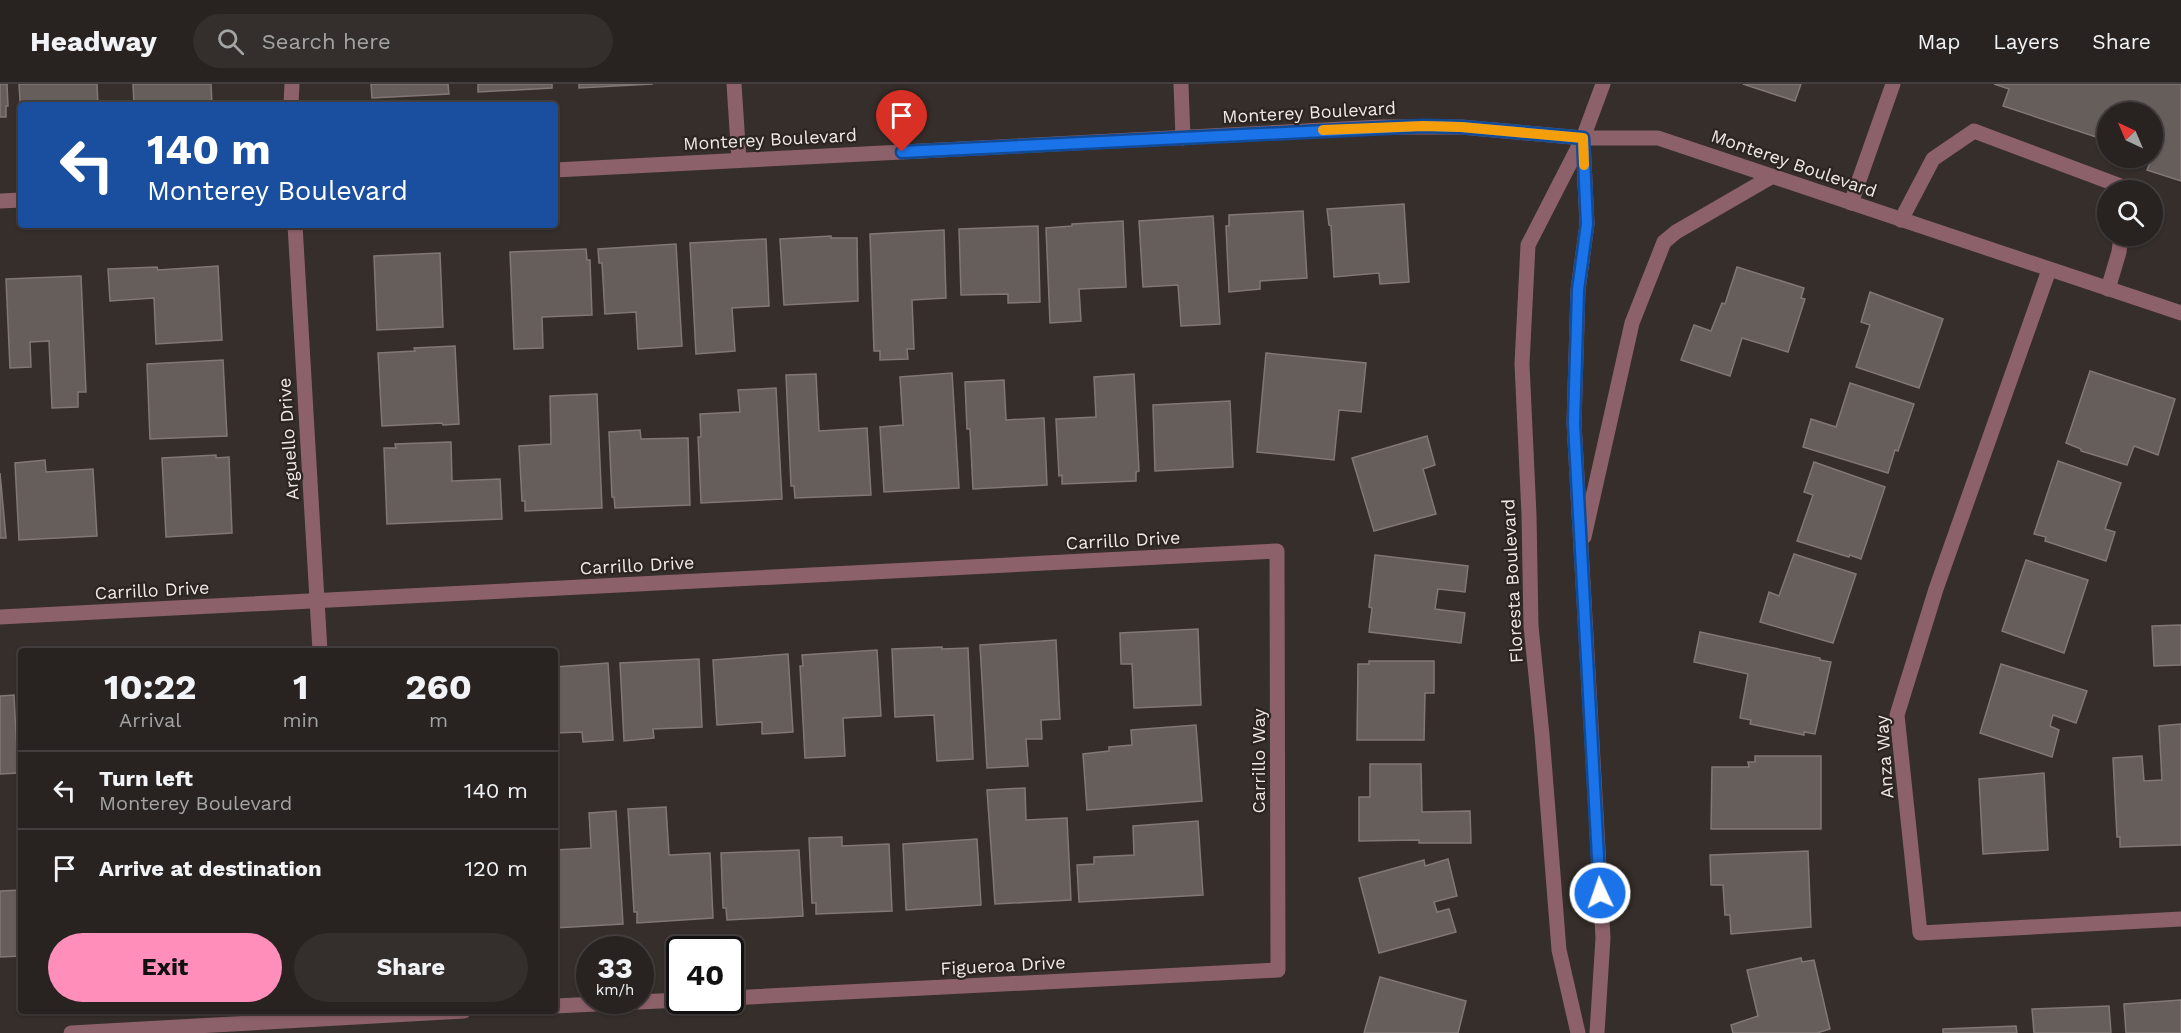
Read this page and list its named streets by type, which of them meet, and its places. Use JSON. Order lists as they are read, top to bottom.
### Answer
{
  "streets": {
    "street": [
      "Monterey Boulevard",
      "Arguello Drive",
      "Carrillo Drive",
      "Floresta Boulevard",
      "Anza Way",
      "Carrillo Way",
      "Figueroa Drive"
    ]
  },
  "crossings": [
    ["Monterey Boulevard", "Floresta Boulevard"],
    ["Monterey Boulevard", "Anza Way"],
    ["Arguello Drive", "Carrillo Drive"],
    ["Carrillo Drive", "Carrillo Way"],
    ["Carrillo Way", "Figueroa Drive"]
  ],
  "north": "top left",
  "page": {
    "header": "Headway",
    "search": "Search here",
    "nav": ["Map", "Layers", "Share"],
    "turn": ["140 m", "Monterey Boulevard"],
    "eta": [
      "10:22",
      "Arrival",
      "1",
      "min",
      "260",
      "m"
    ],
    "list": [
      {
        "name": "Turn left",
        "note": "Monterey Boulevard",
        "value": "140 m"
      },
      {
        "name": "Arrive at destination",
        "value": "120 m"
      }
    ],
    "buttons": ["Exit", "Share"],
    "speed": "33 km/h",
    "limit": "40"
  }
}
